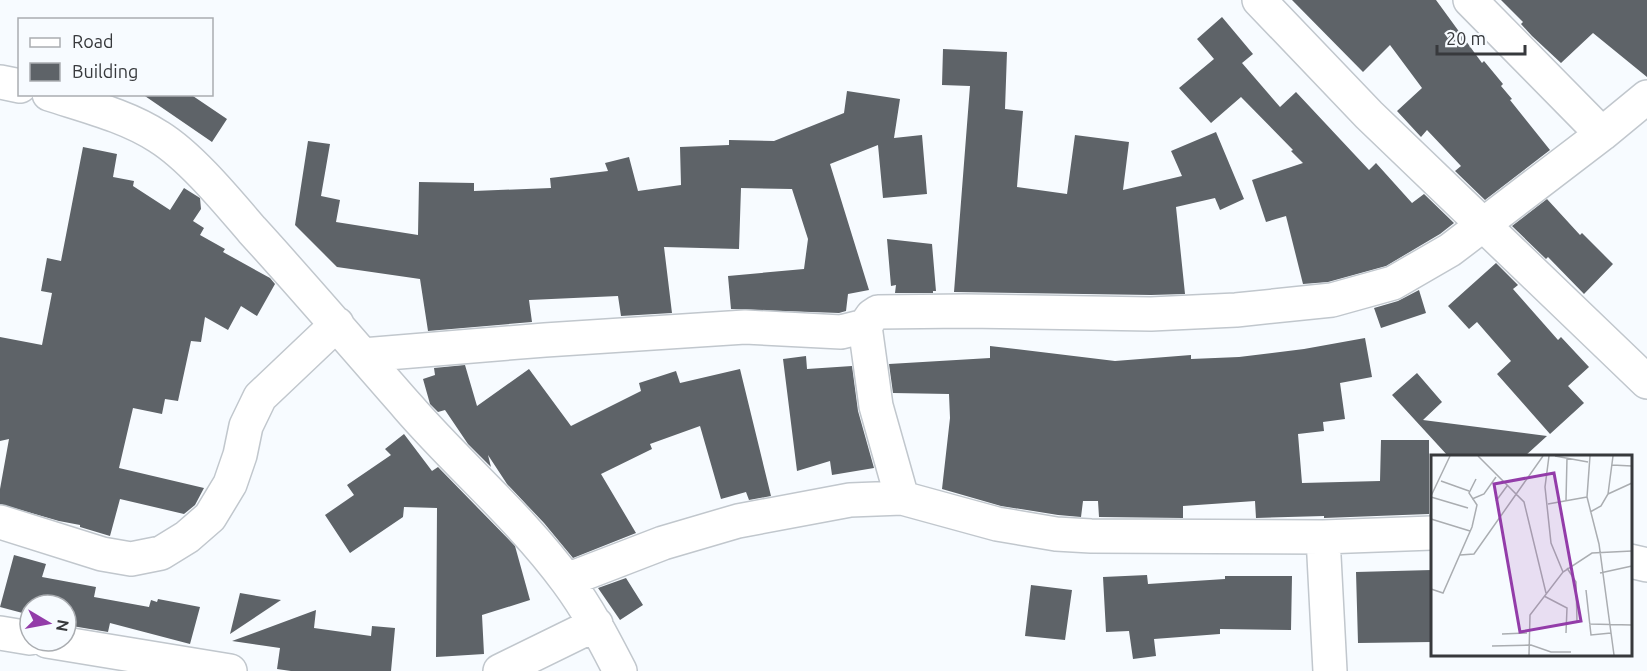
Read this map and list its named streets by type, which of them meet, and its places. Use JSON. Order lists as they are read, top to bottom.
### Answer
{
  "legend": ["Road", "Building"],
  "scale_bar": "20 m",
  "north": "right"
}
